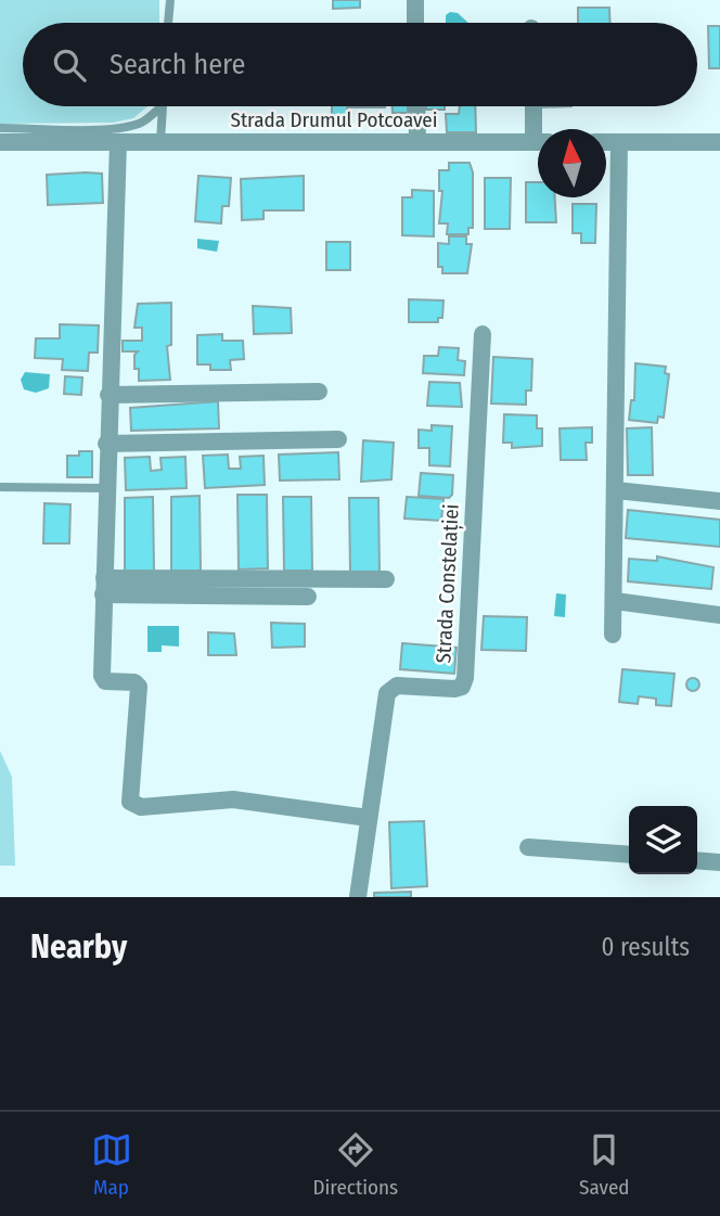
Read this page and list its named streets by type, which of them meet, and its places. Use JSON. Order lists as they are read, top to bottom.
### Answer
{
  "streets": {
    "street": ["Strada Drumul Potcoavei", "Strada Constelației"]
  },
  "north": "top",
  "page": {
    "search": "Search here",
    "heading": ["Nearby", "0 results"],
    "nav": ["Map", "Directions", "Saved"]
  }
}
